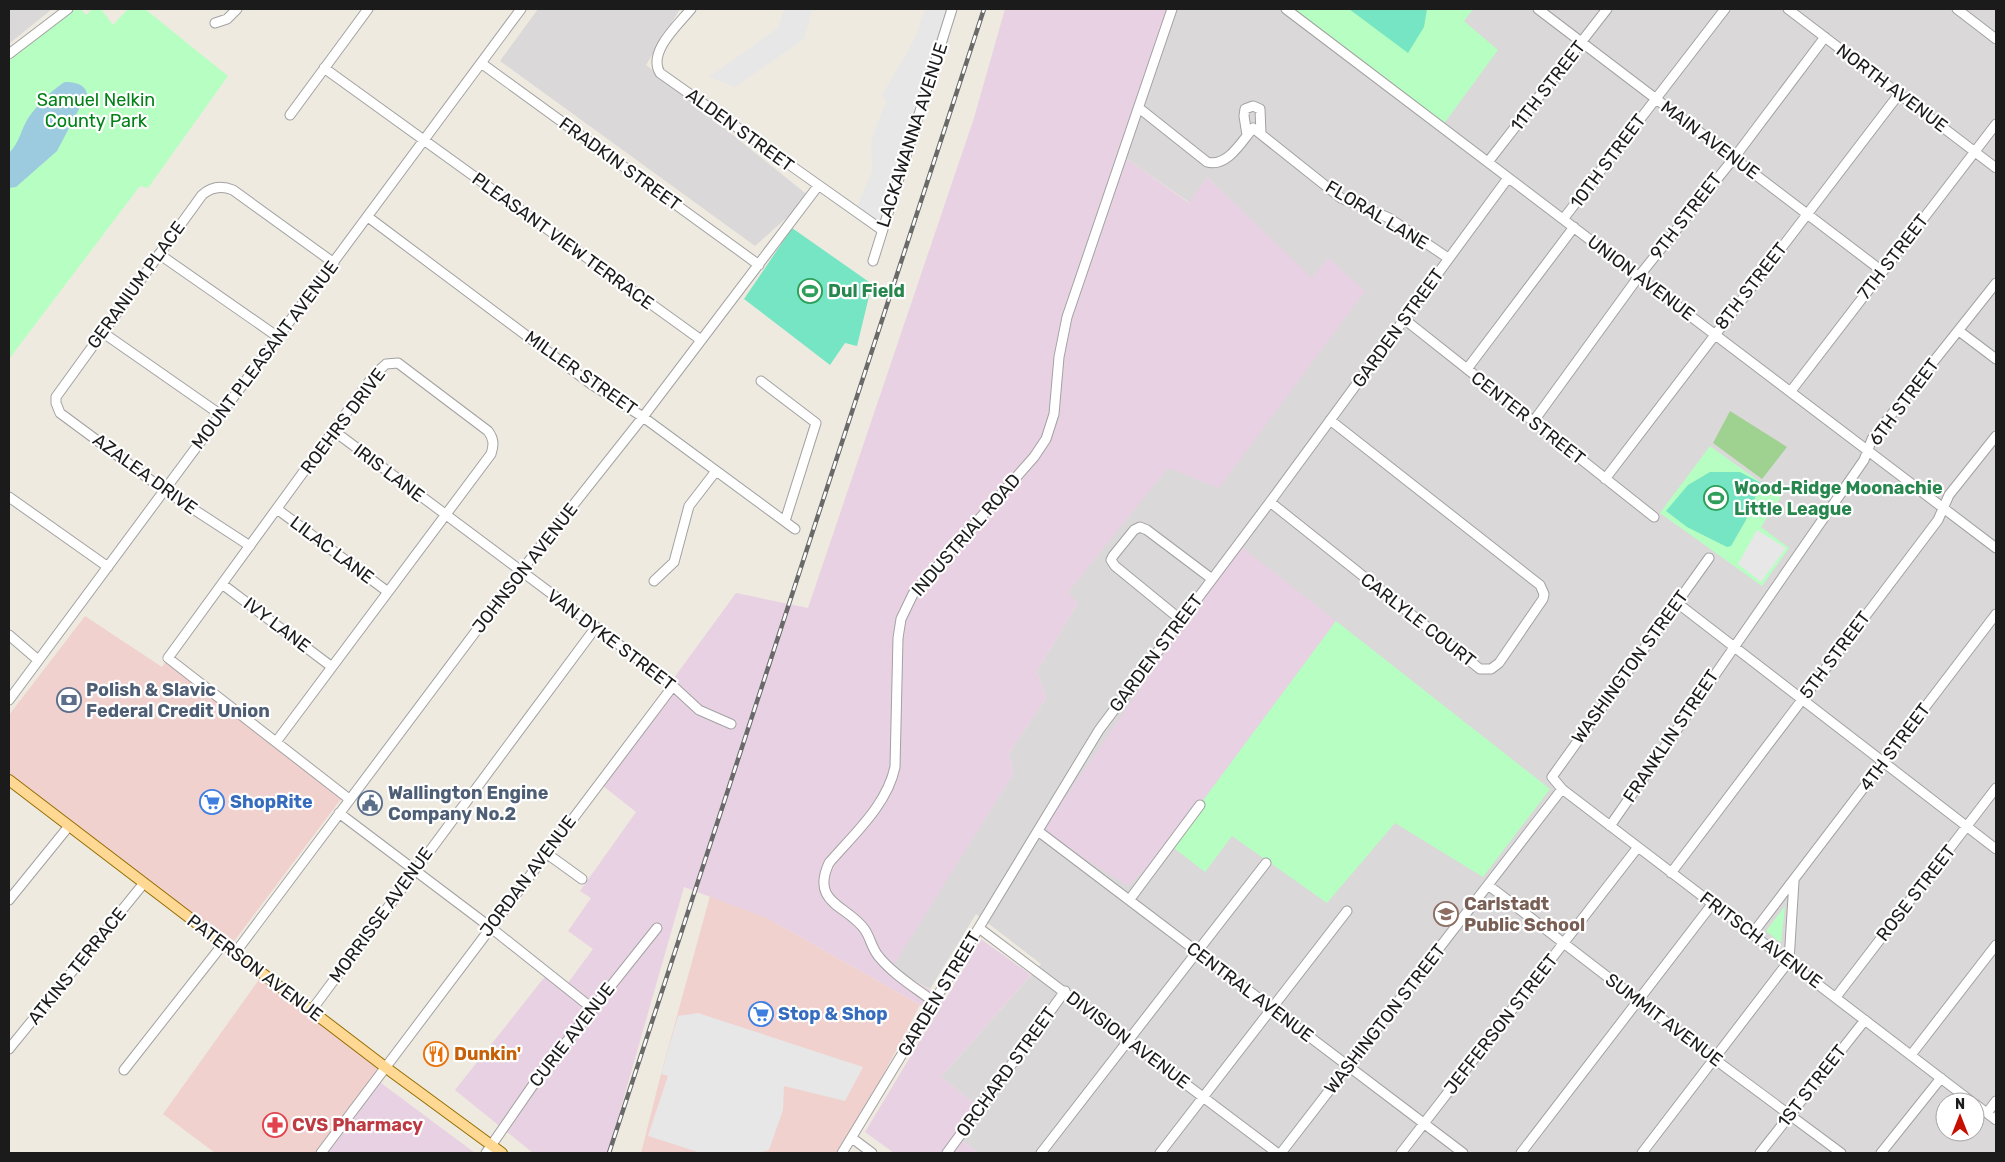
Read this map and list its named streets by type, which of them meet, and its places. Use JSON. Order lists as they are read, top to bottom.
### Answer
{
  "streets": {
    "main road": ["PATERSON AVENUE"],
    "street": [
      "11TH STREET",
      "NORTH AVENUE",
      "ALDEN STREET",
      "LACKAWANNA AVENUE",
      "MAIN AVENUE",
      "10TH STREET",
      "FRADKIN STREET",
      "FLORAL LANE",
      "9TH STREET",
      "PLEASANT VIEW TERRACE",
      "7TH STREET",
      "UNION AVENUE",
      "GERANIUM PLACE",
      "8TH STREET",
      "GARDEN STREET",
      "MOUNT PLEASANT AVENUE",
      "MILLER STREET",
      "6TH STREET",
      "CENTER STREET",
      "ROEHRS DRIVE",
      "IRIS LANE",
      "AZALEA DRIVE",
      "INDUSTRIAL ROAD",
      "LILAC LANE",
      "JOHNSON AVENUE",
      "CARLYLE COURT",
      "IVY LANE",
      "VAN DYKE STREET",
      "5TH STREET",
      "WASHINGTON STREET",
      "FRANKLIN STREET",
      "4TH STREET",
      "JORDAN AVENUE",
      "ROSE STREET",
      "MORRISSE AVENUE",
      "FRITSCH AVENUE",
      "ATKINS TERRACE",
      "CENTRAL AVENUE",
      "SUMMIT AVENUE",
      "JEFFERSON STREET",
      "CURIE AVENUE",
      "DIVISION AVENUE",
      "ORCHARD STREET",
      "1ST STREET"
    ]
  },
  "crossings": [
    ["11TH STREET", "MAIN AVENUE"],
    ["11TH STREET", "UNION AVENUE"],
    ["NORTH AVENUE", "9TH STREET"],
    ["NORTH AVENUE", "7TH STREET"],
    ["NORTH AVENUE", "8TH STREET"],
    ["ALDEN STREET", "LACKAWANNA AVENUE"],
    ["ALDEN STREET", "JOHNSON AVENUE"],
    ["MAIN AVENUE", "10TH STREET"],
    ["MAIN AVENUE", "9TH STREET"],
    ["MAIN AVENUE", "7TH STREET"],
    ["MAIN AVENUE", "8TH STREET"],
    ["10TH STREET", "UNION AVENUE"],
    ["10TH STREET", "CENTER STREET"],
    ["FRADKIN STREET", "MOUNT PLEASANT AVENUE"],
    ["FRADKIN STREET", "JOHNSON AVENUE"],
    ["FLORAL LANE", "GARDEN STREET"],
    ["9TH STREET", "UNION AVENUE"],
    ["9TH STREET", "CENTER STREET"],
    ["PLEASANT VIEW TERRACE", "MOUNT PLEASANT AVENUE"],
    ["PLEASANT VIEW TERRACE", "JOHNSON AVENUE"],
    ["7TH STREET", "UNION AVENUE"],
    ["UNION AVENUE", "8TH STREET"],
    ["UNION AVENUE", "GARDEN STREET"],
    ["UNION AVENUE", "6TH STREET"],
    ["UNION AVENUE", "5TH STREET"],
    ["GERANIUM PLACE", "MOUNT PLEASANT AVENUE"],
    ["GERANIUM PLACE", "AZALEA DRIVE"],
    ["8TH STREET", "CENTER STREET"],
    ["GARDEN STREET", "CENTER STREET"],
    ["GARDEN STREET", "INDUSTRIAL ROAD"],
    ["GARDEN STREET", "CARLYLE COURT"],
    ["GARDEN STREET", "CENTRAL AVENUE"],
    ["GARDEN STREET", "DIVISION AVENUE"],
    ["MOUNT PLEASANT AVENUE", "MILLER STREET"],
    ["MOUNT PLEASANT AVENUE", "AZALEA DRIVE"],
    ["MILLER STREET", "JOHNSON AVENUE"],
    ["6TH STREET", "FRANKLIN STREET"],
    ["ROEHRS DRIVE", "IRIS LANE"],
    ["ROEHRS DRIVE", "AZALEA DRIVE"],
    ["ROEHRS DRIVE", "LILAC LANE"],
    ["ROEHRS DRIVE", "JOHNSON AVENUE"],
    ["ROEHRS DRIVE", "IVY LANE"],
    ["ROEHRS DRIVE", "VAN DYKE STREET"],
    ["IRIS LANE", "VAN DYKE STREET"],
    ["JOHNSON AVENUE", "VAN DYKE STREET"],
    ["JOHNSON AVENUE", "PATERSON AVENUE"],
    ["VAN DYKE STREET", "JORDAN AVENUE"],
    ["VAN DYKE STREET", "MORRISSE AVENUE"],
    ["5TH STREET", "FRITSCH AVENUE"],
    ["WASHINGTON STREET", "FRITSCH AVENUE"],
    ["WASHINGTON STREET", "CENTRAL AVENUE"],
    ["WASHINGTON STREET", "SUMMIT AVENUE"],
    ["FRANKLIN STREET", "FRITSCH AVENUE"],
    ["4TH STREET", "FRITSCH AVENUE"],
    ["JORDAN AVENUE", "PATERSON AVENUE"],
    ["ROSE STREET", "FRITSCH AVENUE"],
    ["MORRISSE AVENUE", "PATERSON AVENUE"],
    ["FRITSCH AVENUE", "JEFFERSON STREET"],
    ["FRITSCH AVENUE", "1ST STREET"],
    ["ATKINS TERRACE", "PATERSON AVENUE"],
    ["PATERSON AVENUE", "CURIE AVENUE"],
    ["CENTRAL AVENUE", "JEFFERSON STREET"],
    ["SUMMIT AVENUE", "JEFFERSON STREET"],
    ["SUMMIT AVENUE", "1ST STREET"],
    ["DIVISION AVENUE", "ORCHARD STREET"]
  ],
  "parks": ["Samuel Nelkin County Park"],
  "places": {
    "sports": ["Dul Field", "Wood-Ridge Moonachie Little League"],
    "bank": ["Polish & Slavic Federal Credit Union"],
    "supermarket": ["ShopRite", "Stop & Shop"],
    "public building": ["Wallington Engine Company No.2"],
    "school or university": ["Carlstadt Public School"],
    "restaurant": ["Dunkin'"],
    "pharmacy": ["CVS Pharmacy"]
  },
  "north": "top"
}
